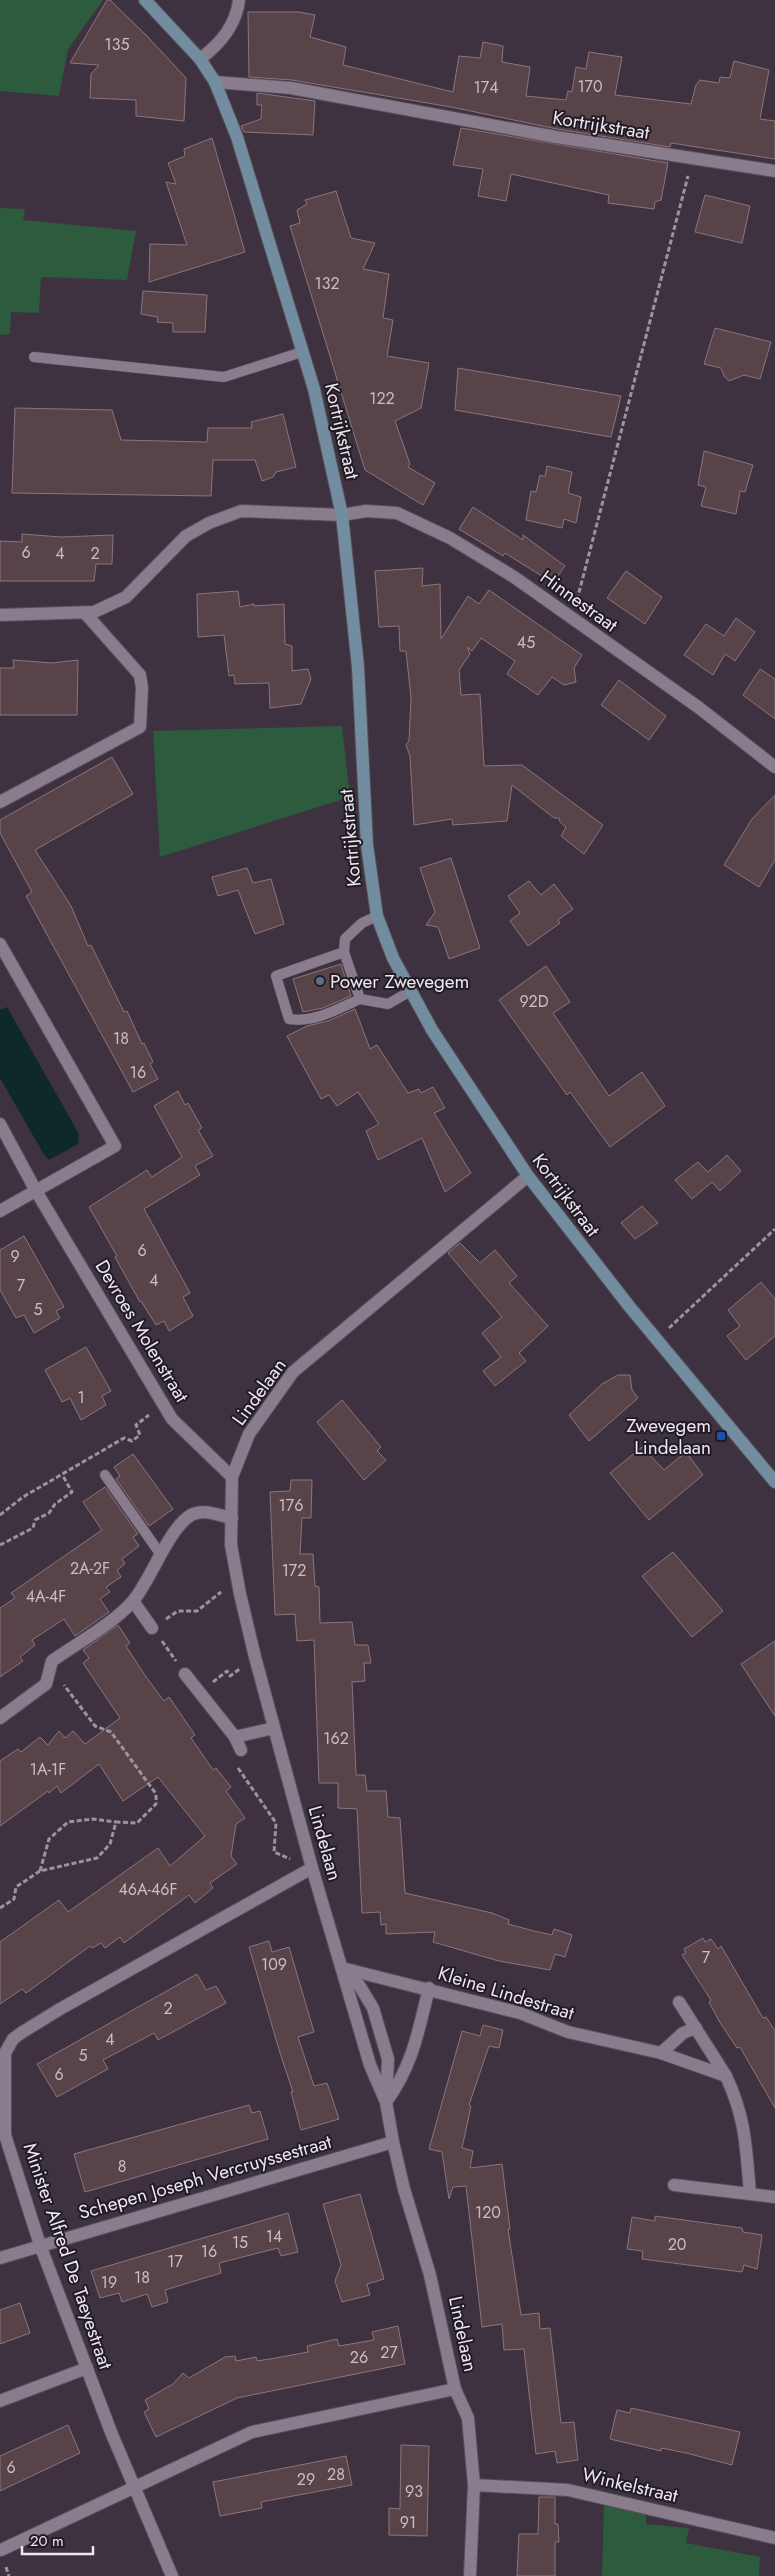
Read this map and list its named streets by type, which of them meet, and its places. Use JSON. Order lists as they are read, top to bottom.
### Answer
{
  "streets": {
    "main road": ["Kortrijkstraat"],
    "street": [
      "Hinnestraat",
      "Devroes Molenstraat",
      "Lindelaan",
      "Kleine Lindestraat",
      "Schepen Joseph Vercruyssestraat",
      "Minister Alfred De Taeyestraat",
      "Winkelstraat"
    ]
  },
  "crossings": [
    ["Kortrijkstraat", "Hinnestraat"],
    ["Kortrijkstraat", "Lindelaan"],
    ["Devroes Molenstraat", "Lindelaan"],
    ["Lindelaan", "Kleine Lindestraat"],
    ["Lindelaan", "Schepen Joseph Vercruyssestraat"],
    ["Lindelaan", "Winkelstraat"],
    ["Schepen Joseph Vercruyssestraat", "Minister Alfred De Taeyestraat"]
  ],
  "places": {
    "other": ["Power Zwevegem"],
    "transit": ["Zwevegem Lindelaan"]
  },
  "house_numbers": [
    "135",
    "170",
    "174",
    "132",
    "122",
    "6",
    "4",
    "2",
    "45",
    "92D",
    "18",
    "16",
    "6",
    "9",
    "4",
    "7",
    "5",
    "1",
    "176",
    "2A-2F",
    "172",
    "4A-4F",
    "162",
    "1A-1F",
    "46A-46F",
    "7",
    "109",
    "2",
    "4",
    "5",
    "6",
    "8",
    "120",
    "14",
    "15",
    "20",
    "16",
    "17",
    "18",
    "19",
    "27",
    "26",
    "6",
    "28",
    "29",
    "93",
    "91"
  ],
  "scale_bar": "20 m"
}
